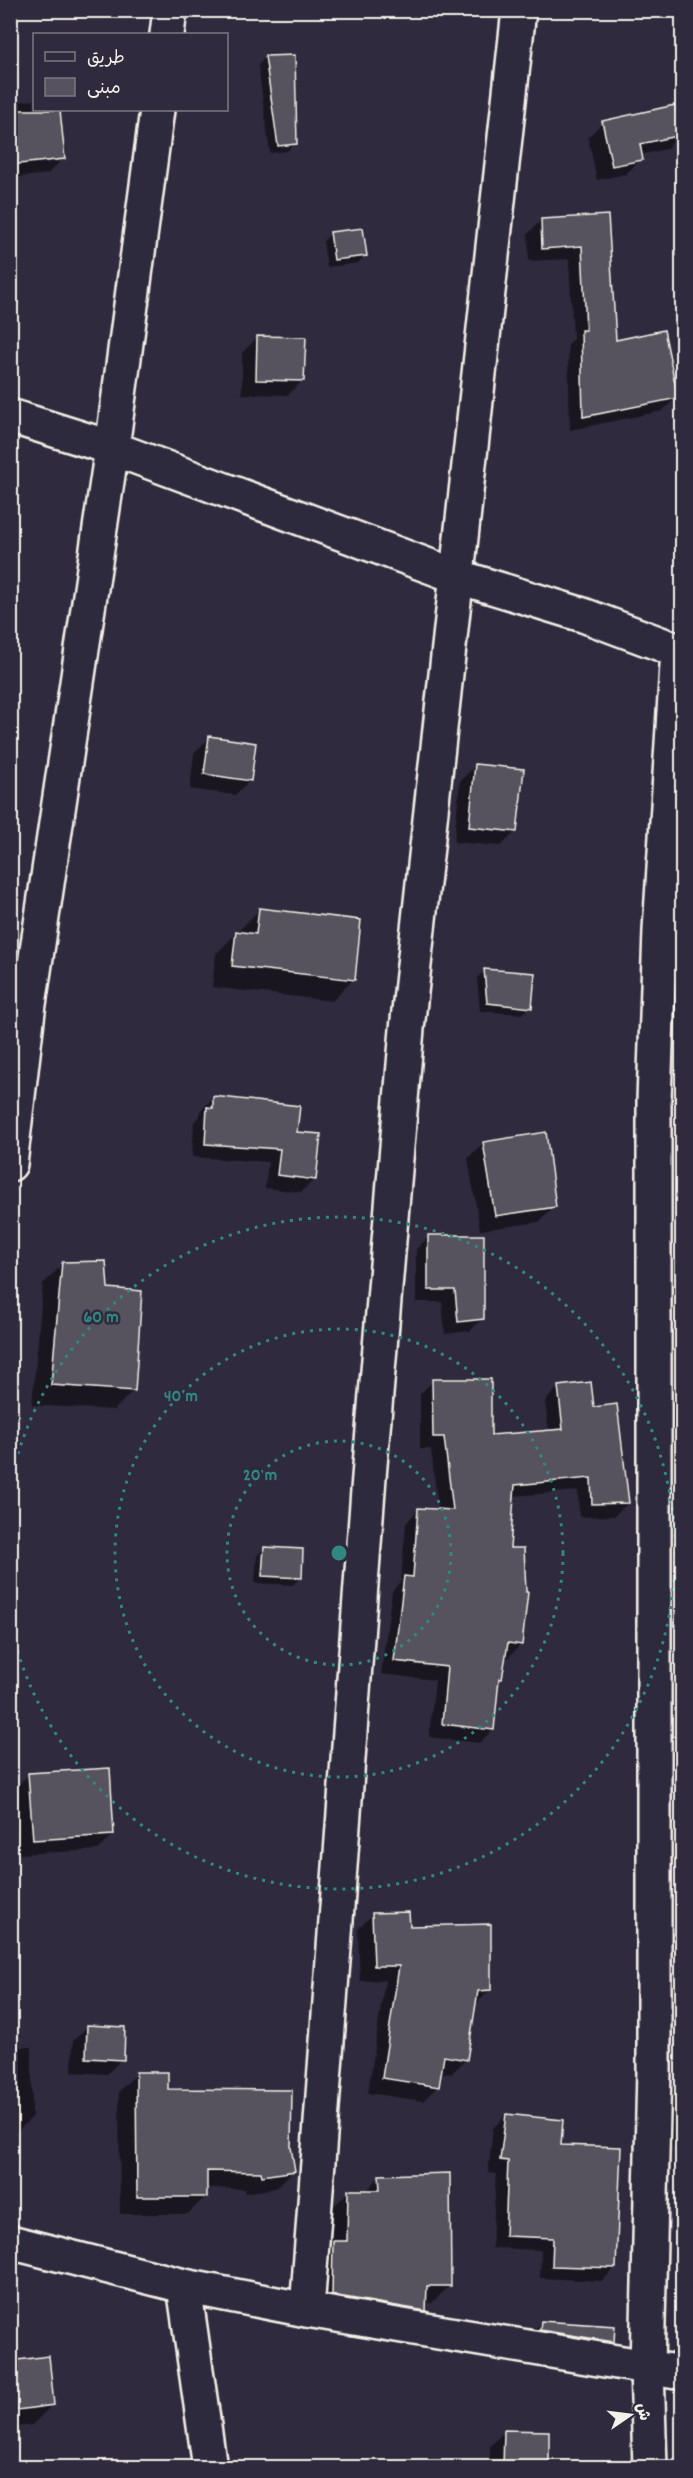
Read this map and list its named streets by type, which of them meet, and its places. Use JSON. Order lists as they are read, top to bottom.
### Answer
{
  "legend": ["طريق", "مبنى"],
  "north": "right",
  "rings": ["60 m", "40 m", "20 m"]
}
